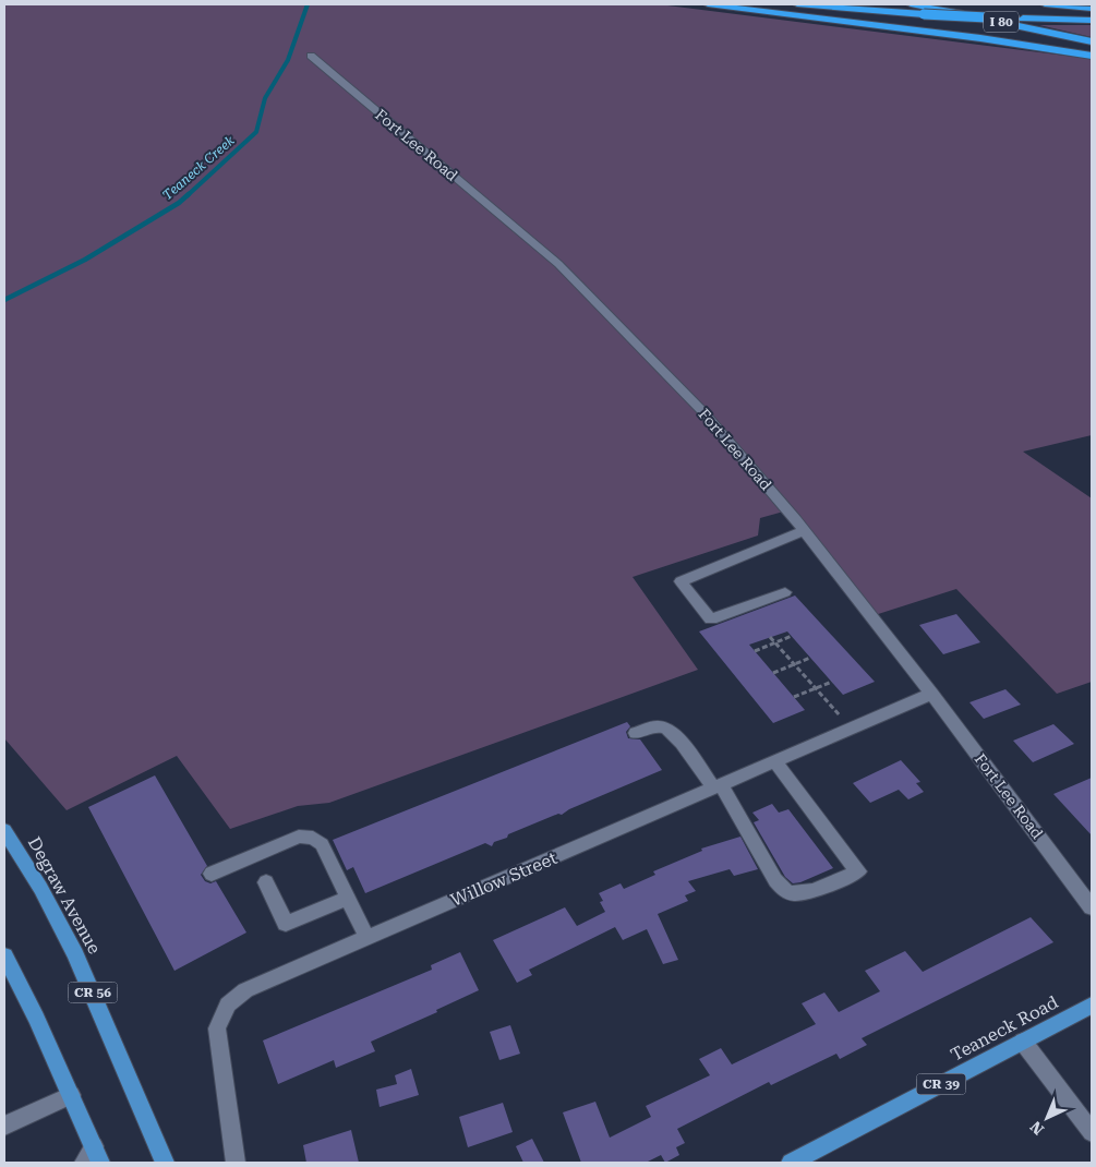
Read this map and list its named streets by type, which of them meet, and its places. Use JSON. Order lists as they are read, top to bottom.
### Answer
{
  "streets": {
    "highway": ["I 80"],
    "main road": [
      "Degraw Avenue",
      "CR 56",
      "Teaneck Road",
      "CR 39"
    ],
    "street": ["Fort Lee Road", "Willow Street"]
  },
  "crossings": [
    ["Fort Lee Road", "Willow Street"]
  ],
  "water": ["Teaneck Creek"],
  "north": "bottom left"
}
